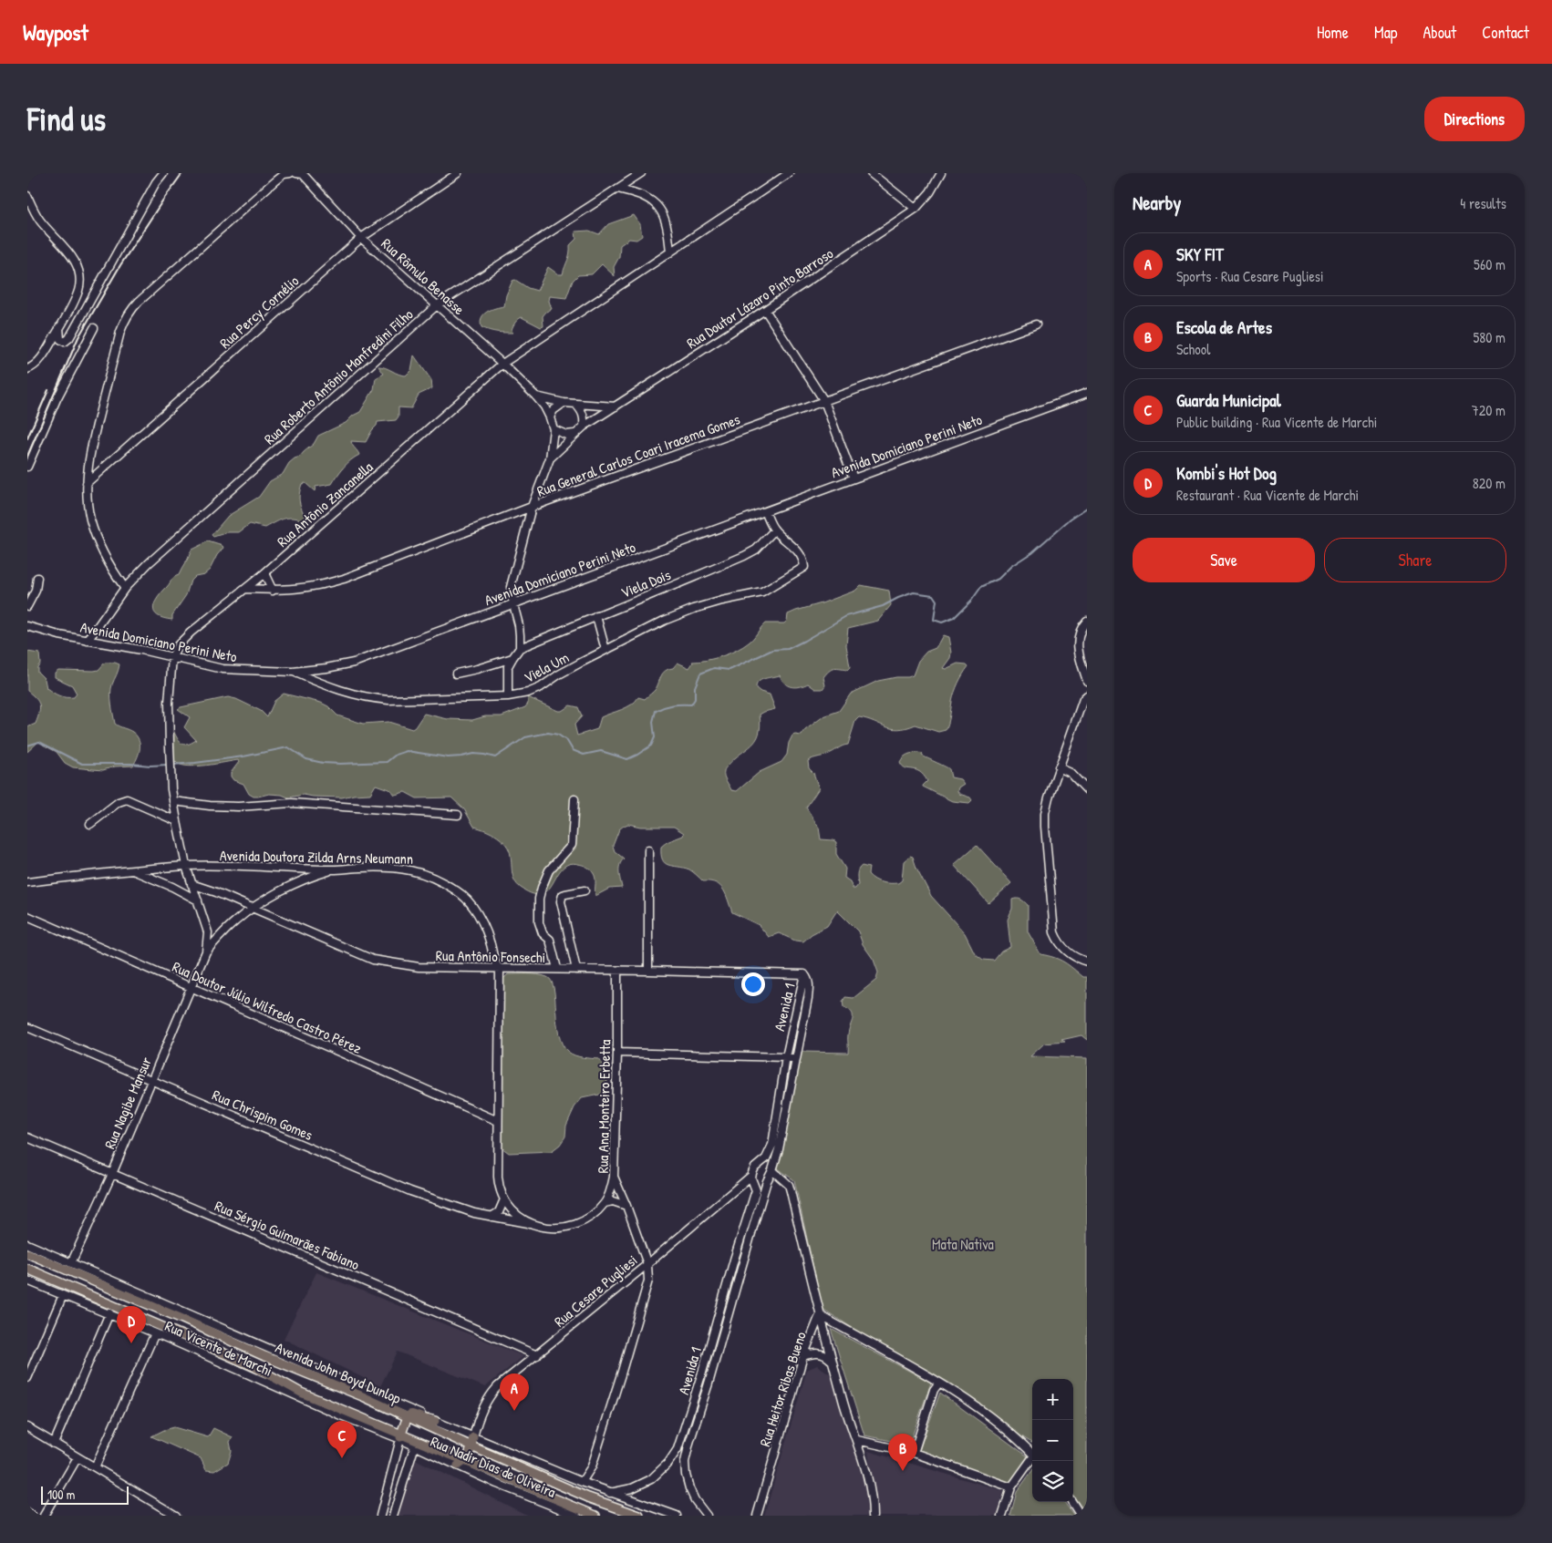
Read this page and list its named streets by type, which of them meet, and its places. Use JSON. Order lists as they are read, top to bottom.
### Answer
{
  "streets": {
    "main road": ["Avenida John Boyd Dunlop"],
    "street": [
      "Rua Rômulo Benasse",
      "Rua Doutor Lázaro Pinto Barroso",
      "Rua Percy Cornélio",
      "Rua Roberto Antônio Manfredini Filho",
      "Avenida Domiciano Perini Neto",
      "Rua General Carlos Coari Iracema Gomes",
      "Rua Antônio Zancanella",
      "Viela Dois",
      "Viela Um",
      "Avenida Doutora Zilda Arns Neumann",
      "Rua Antônio Fonsechi",
      "Rua Doutor Júlio Wilfredo Castro Pérez",
      "Avenida 1",
      "Rua Nagibe Mansur",
      "Rua Ana Monteiro Erbetta",
      "Rua Chrispim Gomes",
      "Rua Sérgio Guimarães Fabiano",
      "Rua Cesare Pugliesi",
      "Rua Vicente de Marchi",
      "Rua Heitor Ribas Bueno",
      "Rua Nadir Dias de Oliveira"
    ]
  },
  "crossings": [
    ["Rua Rômulo Benasse", "Rua Doutor Lázaro Pinto Barroso"],
    ["Rua Rômulo Benasse", "Rua Percy Cornélio"],
    ["Rua Rômulo Benasse", "Rua Roberto Antônio Manfredini Filho"],
    ["Rua Rômulo Benasse", "Rua Antônio Zancanella"],
    ["Rua Doutor Lázaro Pinto Barroso", "Avenida Domiciano Perini Neto"],
    ["Rua Doutor Lázaro Pinto Barroso", "Rua General Carlos Coari Iracema Gomes"],
    ["Rua Doutor Lázaro Pinto Barroso", "Viela Dois"],
    ["Rua Roberto Antônio Manfredini Filho", "Avenida Domiciano Perini Neto"],
    ["Avenida Domiciano Perini Neto", "Rua Antônio Zancanella"],
    ["Avenida Domiciano Perini Neto", "Viela Um"],
    ["Rua General Carlos Coari Iracema Gomes", "Rua Antônio Zancanella"],
    ["Rua Antônio Zancanella", "Avenida Doutora Zilda Arns Neumann"],
    ["Rua Antônio Zancanella", "Rua Nagibe Mansur"],
    ["Viela Dois", "Viela Um"],
    ["Avenida Doutora Zilda Arns Neumann", "Rua Antônio Fonsechi"],
    ["Avenida Doutora Zilda Arns Neumann", "Rua Nagibe Mansur"],
    ["Rua Antônio Fonsechi", "Avenida 1"],
    ["Rua Antônio Fonsechi", "Rua Nagibe Mansur"],
    ["Rua Antônio Fonsechi", "Rua Ana Monteiro Erbetta"],
    ["Rua Doutor Júlio Wilfredo Castro Pérez", "Rua Nagibe Mansur"],
    ["Avenida 1", "Rua Cesare Pugliesi"],
    ["Avenida 1", "Avenida John Boyd Dunlop"],
    ["Rua Nagibe Mansur", "Rua Chrispim Gomes"],
    ["Rua Nagibe Mansur", "Rua Sérgio Guimarães Fabiano"],
    ["Rua Nagibe Mansur", "Avenida John Boyd Dunlop"],
    ["Rua Ana Monteiro Erbetta", "Rua Chrispim Gomes"],
    ["Rua Ana Monteiro Erbetta", "Rua Cesare Pugliesi"],
    ["Rua Sérgio Guimarães Fabiano", "Rua Cesare Pugliesi"],
    ["Rua Cesare Pugliesi", "Avenida John Boyd Dunlop"],
    ["Rua Vicente de Marchi", "Avenida John Boyd Dunlop"],
    ["Rua Vicente de Marchi", "Rua Nadir Dias de Oliveira"],
    ["Avenida John Boyd Dunlop", "Rua Nadir Dias de Oliveira"]
  ],
  "parks": ["Mata Nativa"],
  "scale_bar": "100 m",
  "page": {
    "header": "Waypost",
    "nav": [
      "Home",
      "Map",
      "About",
      "Contact"
    ],
    "buttons": [
      "Directions",
      ["Save", "Share"]
    ],
    "title": "Find us",
    "heading": ["Nearby", "4 results"],
    "list": [
      {
        "mark": "A",
        "name": "SKY FIT",
        "note": "Sports · Rua Cesare Pugliesi",
        "value": "560 m"
      },
      {
        "mark": "B",
        "name": "Escola de Artes",
        "note": "School",
        "value": "580 m"
      },
      {
        "mark": "C",
        "name": "Guarda Municipal",
        "note": "Public building · Rua Vicente de Marchi",
        "value": "720 m"
      },
      {
        "mark": "D",
        "name": "Kombi's Hot Dog",
        "note": "Restaurant · Rua Vicente de Marchi",
        "value": "820 m"
      }
    ],
    "pins": [
      "D",
      "A",
      "C",
      "B"
    ],
    "map_buttons": ["+", "−"],
    "scale": "100 m"
  }
}
